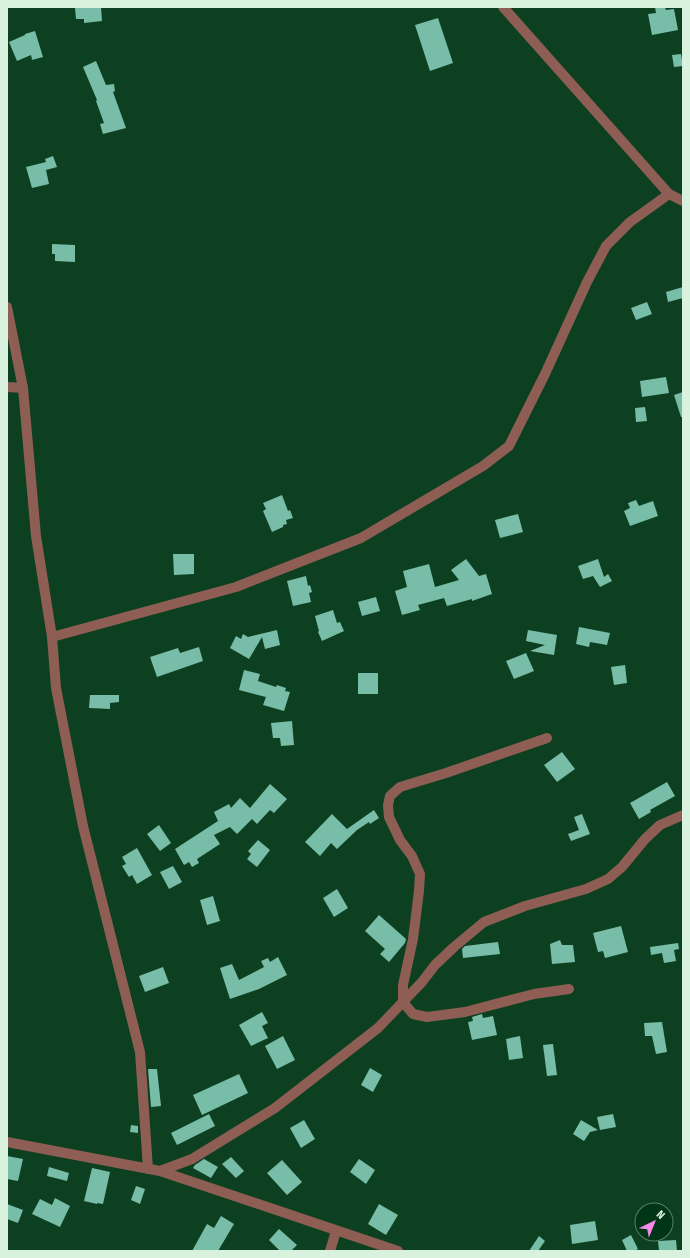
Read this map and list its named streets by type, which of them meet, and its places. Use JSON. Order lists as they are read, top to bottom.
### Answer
{
  "north": "top right"
}
